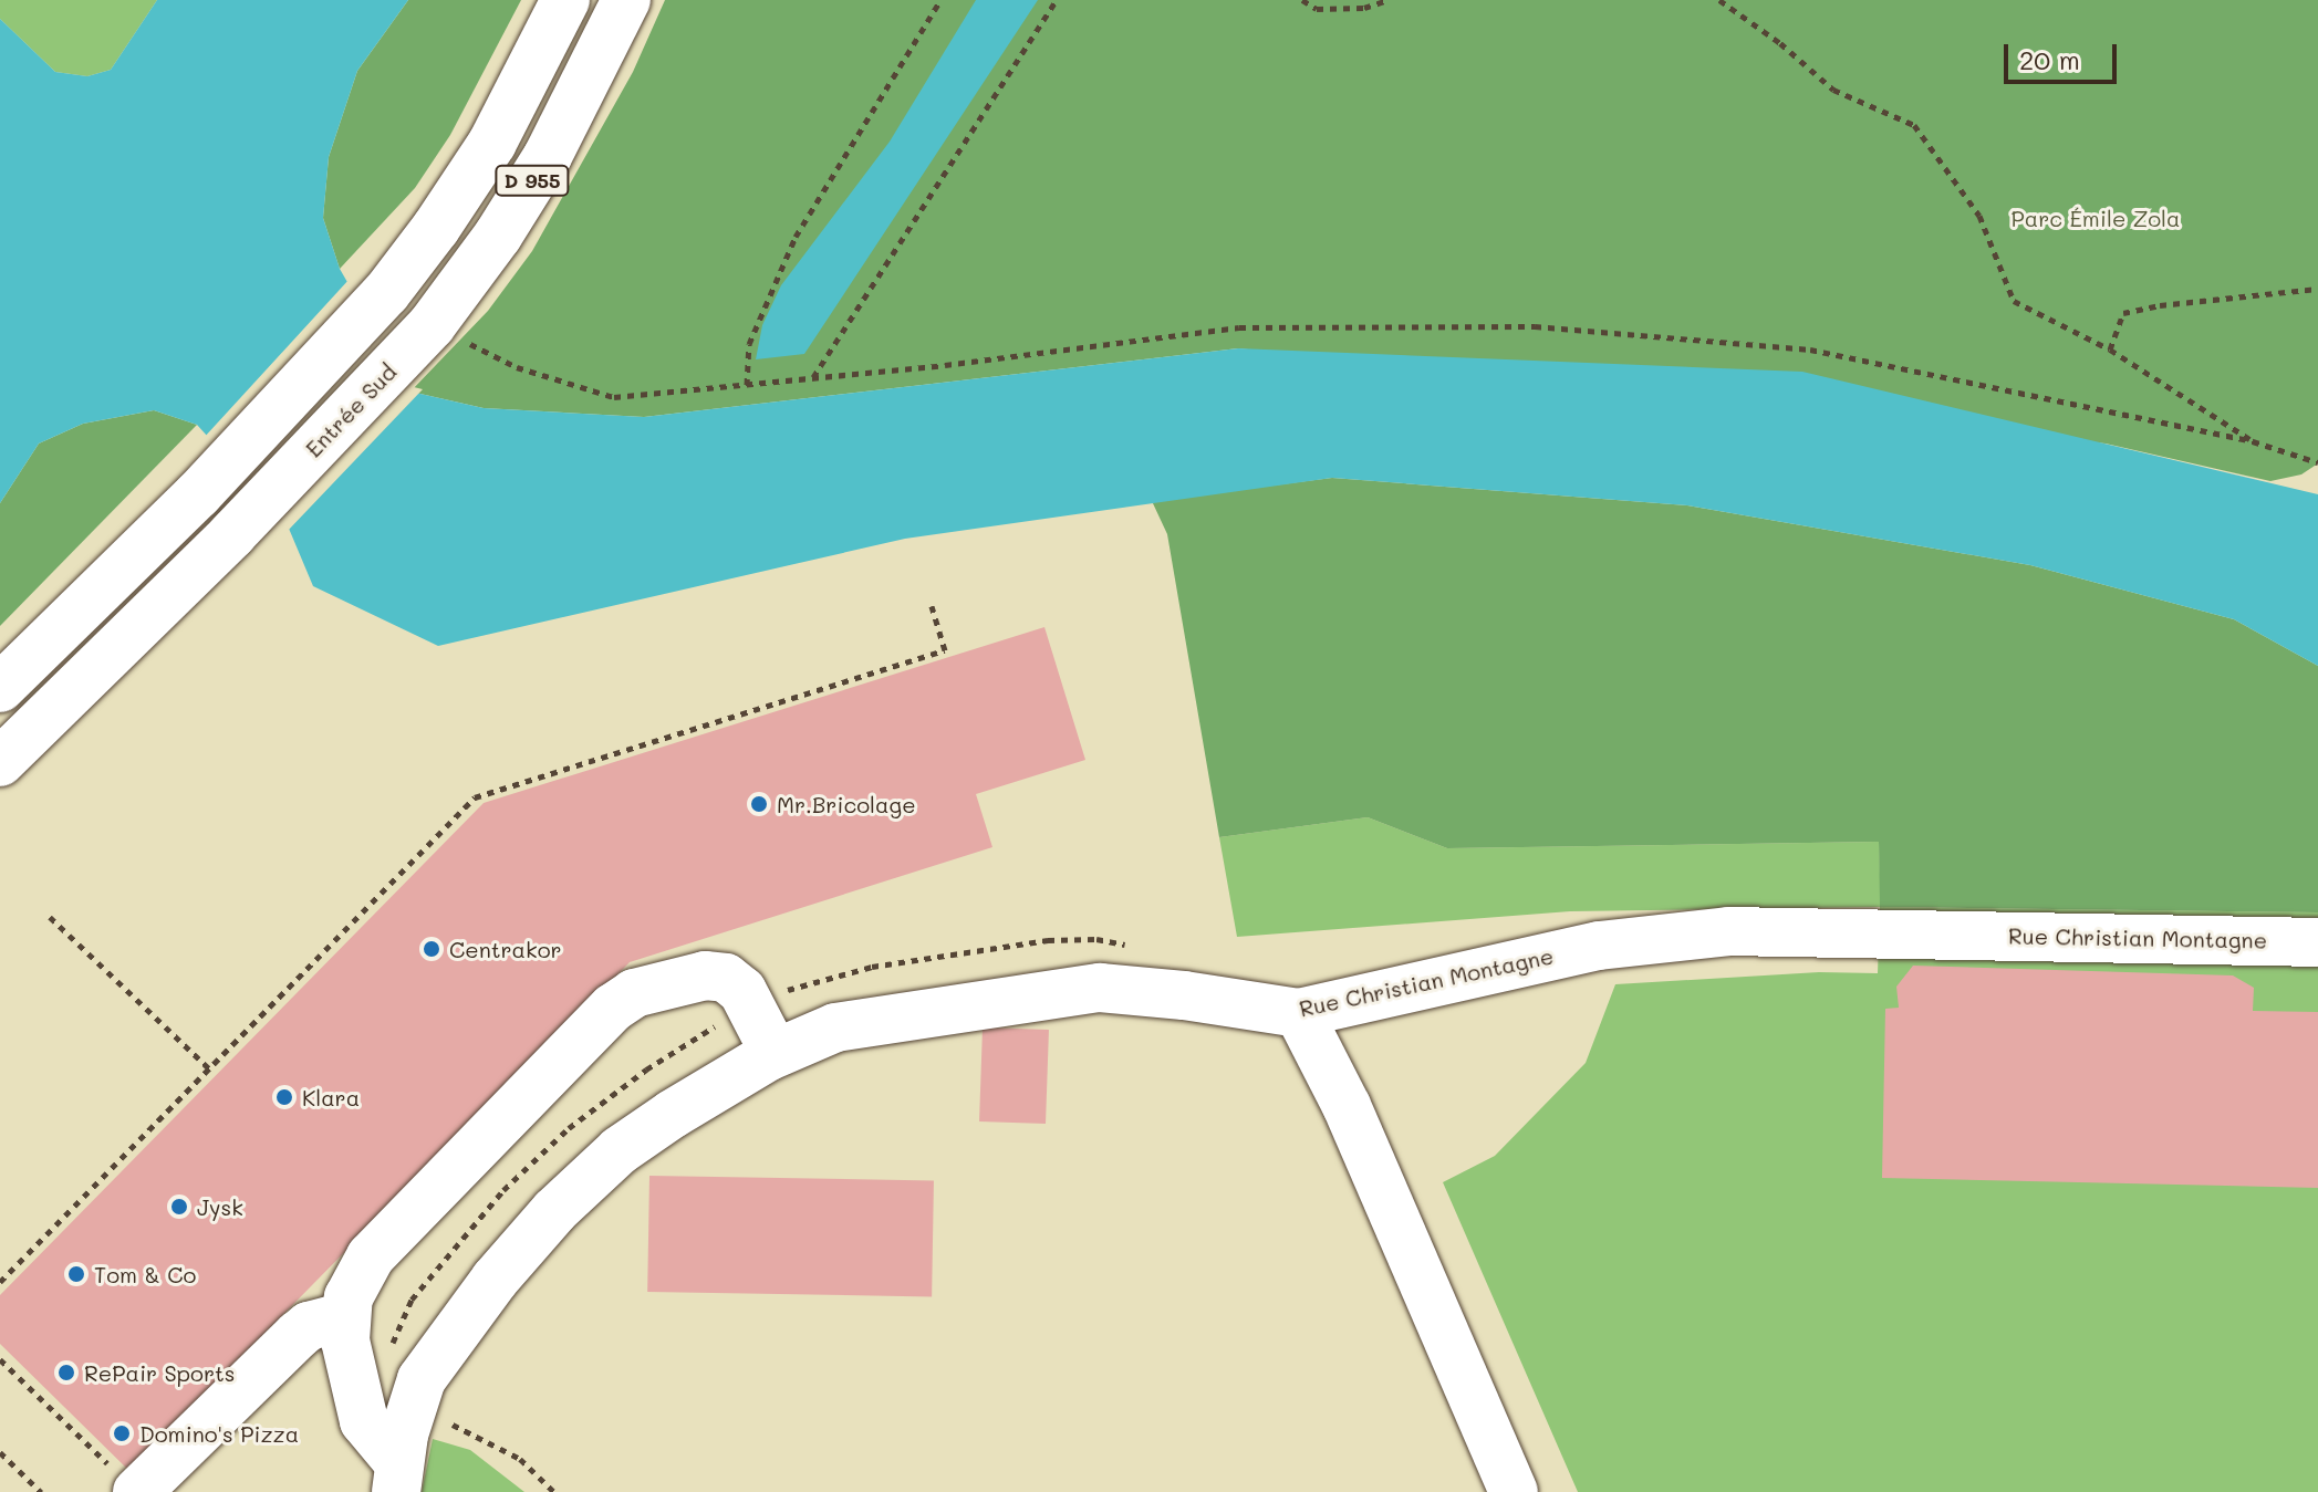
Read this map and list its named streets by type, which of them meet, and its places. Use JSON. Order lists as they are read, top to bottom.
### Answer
{
  "streets": {
    "main road": ["D 955", "Entrée Sud", "Rue Christian Montagne"]
  },
  "parks": ["Parc Émile Zola"],
  "places": [
    "Mr.Bricolage",
    "Centrakor",
    "Klara",
    "Jysk",
    "Tom & Co",
    "RePair Sports",
    "Domino's Pizza"
  ],
  "scale_bar": "20 m"
}
